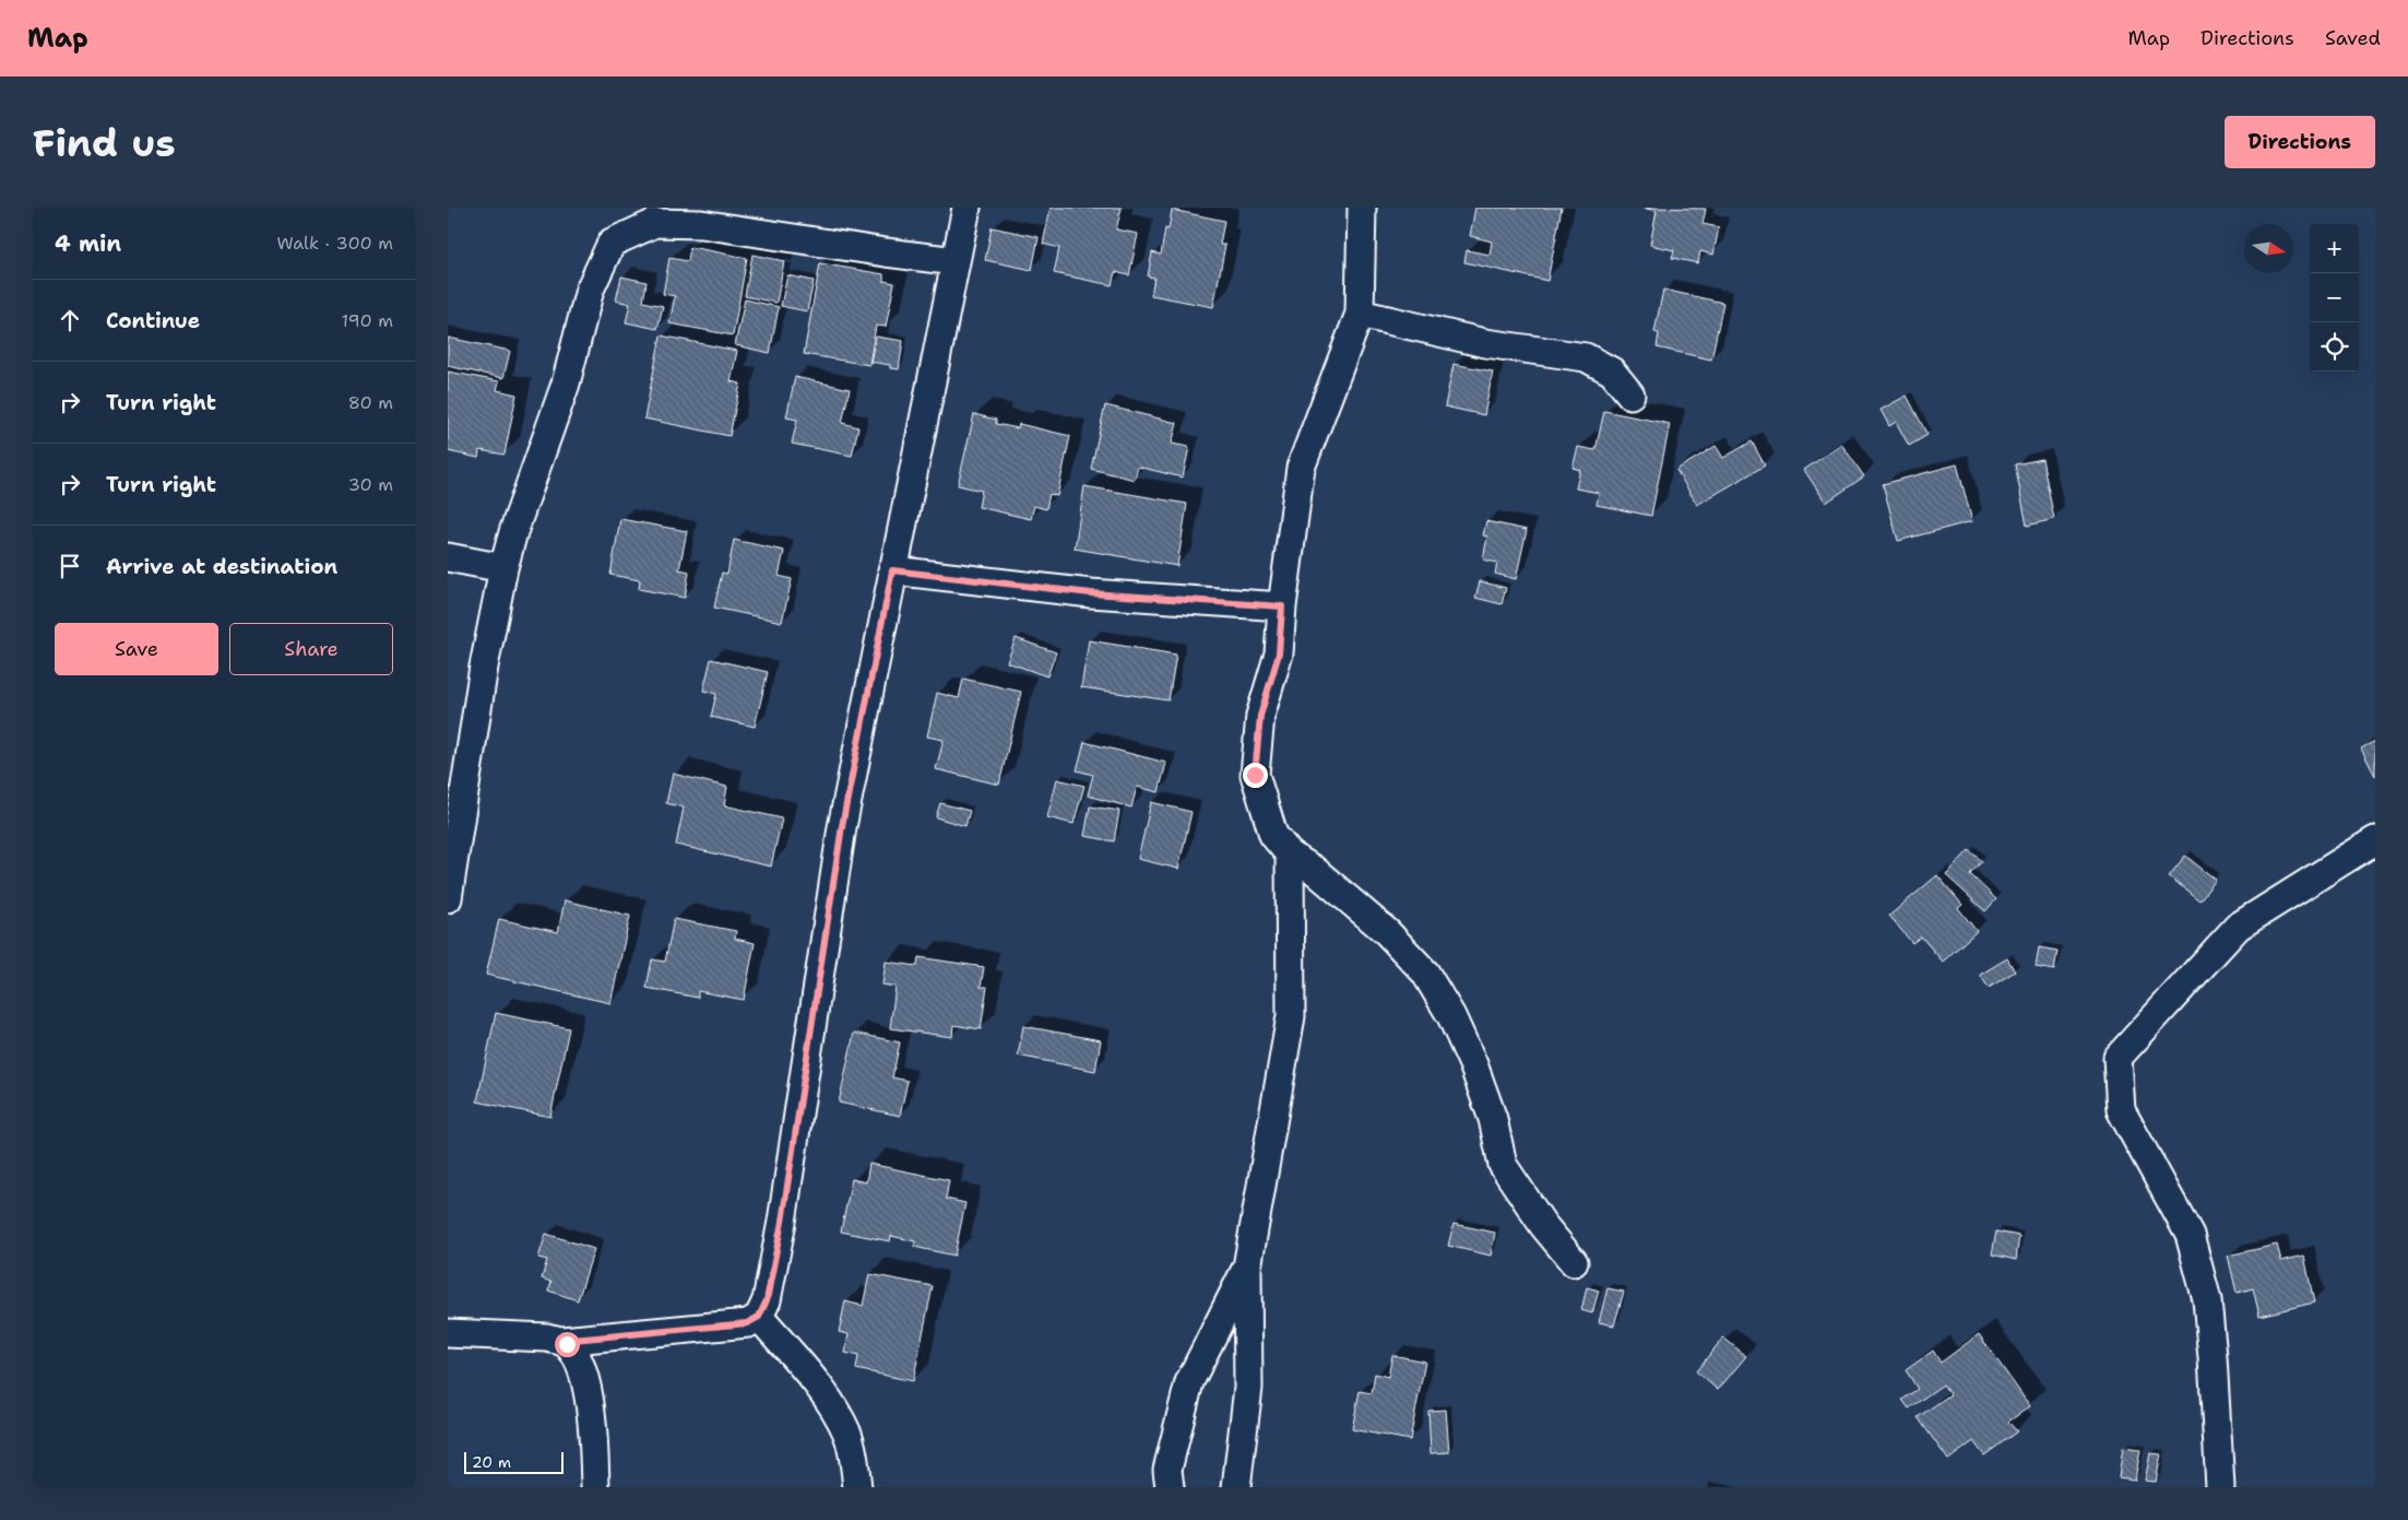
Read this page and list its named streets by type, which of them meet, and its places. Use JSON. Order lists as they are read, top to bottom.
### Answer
{
  "scale_bar": "20 m",
  "north": "right",
  "page": {
    "header": "Map",
    "nav": ["Map", "Directions", "Saved"],
    "buttons": [
      "Directions",
      ["Save", "Share"]
    ],
    "title": "Find us",
    "heading": ["4 min", "Walk · 300 m"],
    "map_buttons": ["+", "−"],
    "list": [
      ["Continue", "190 m"],
      ["Turn right", "80 m"],
      ["Turn right", "30 m"],
      "Arrive at destination"
    ],
    "scale": "20 m"
  }
}
